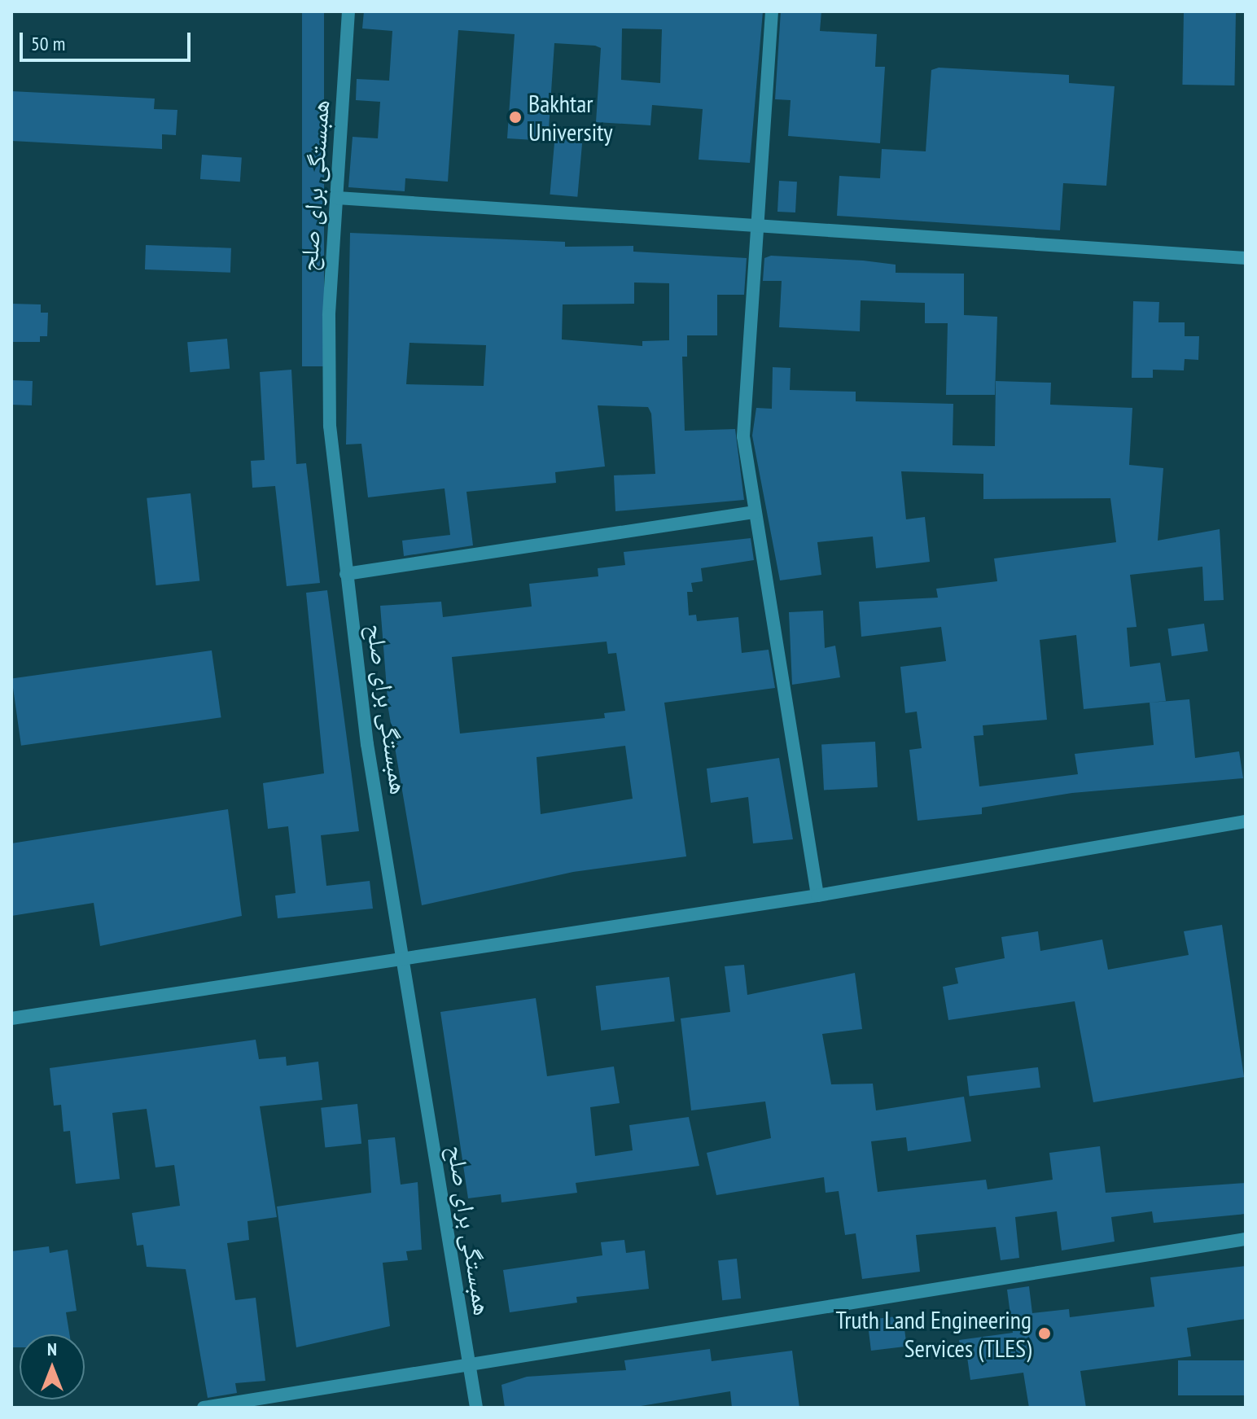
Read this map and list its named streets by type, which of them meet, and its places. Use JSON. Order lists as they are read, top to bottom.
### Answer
{
  "streets": {
    "street": ["همبستگی برای صلح"]
  },
  "places": ["Bakhtar University", "Truth Land Engineering Services (TLES)"],
  "scale_bar": "50 m",
  "north": "top"
}
